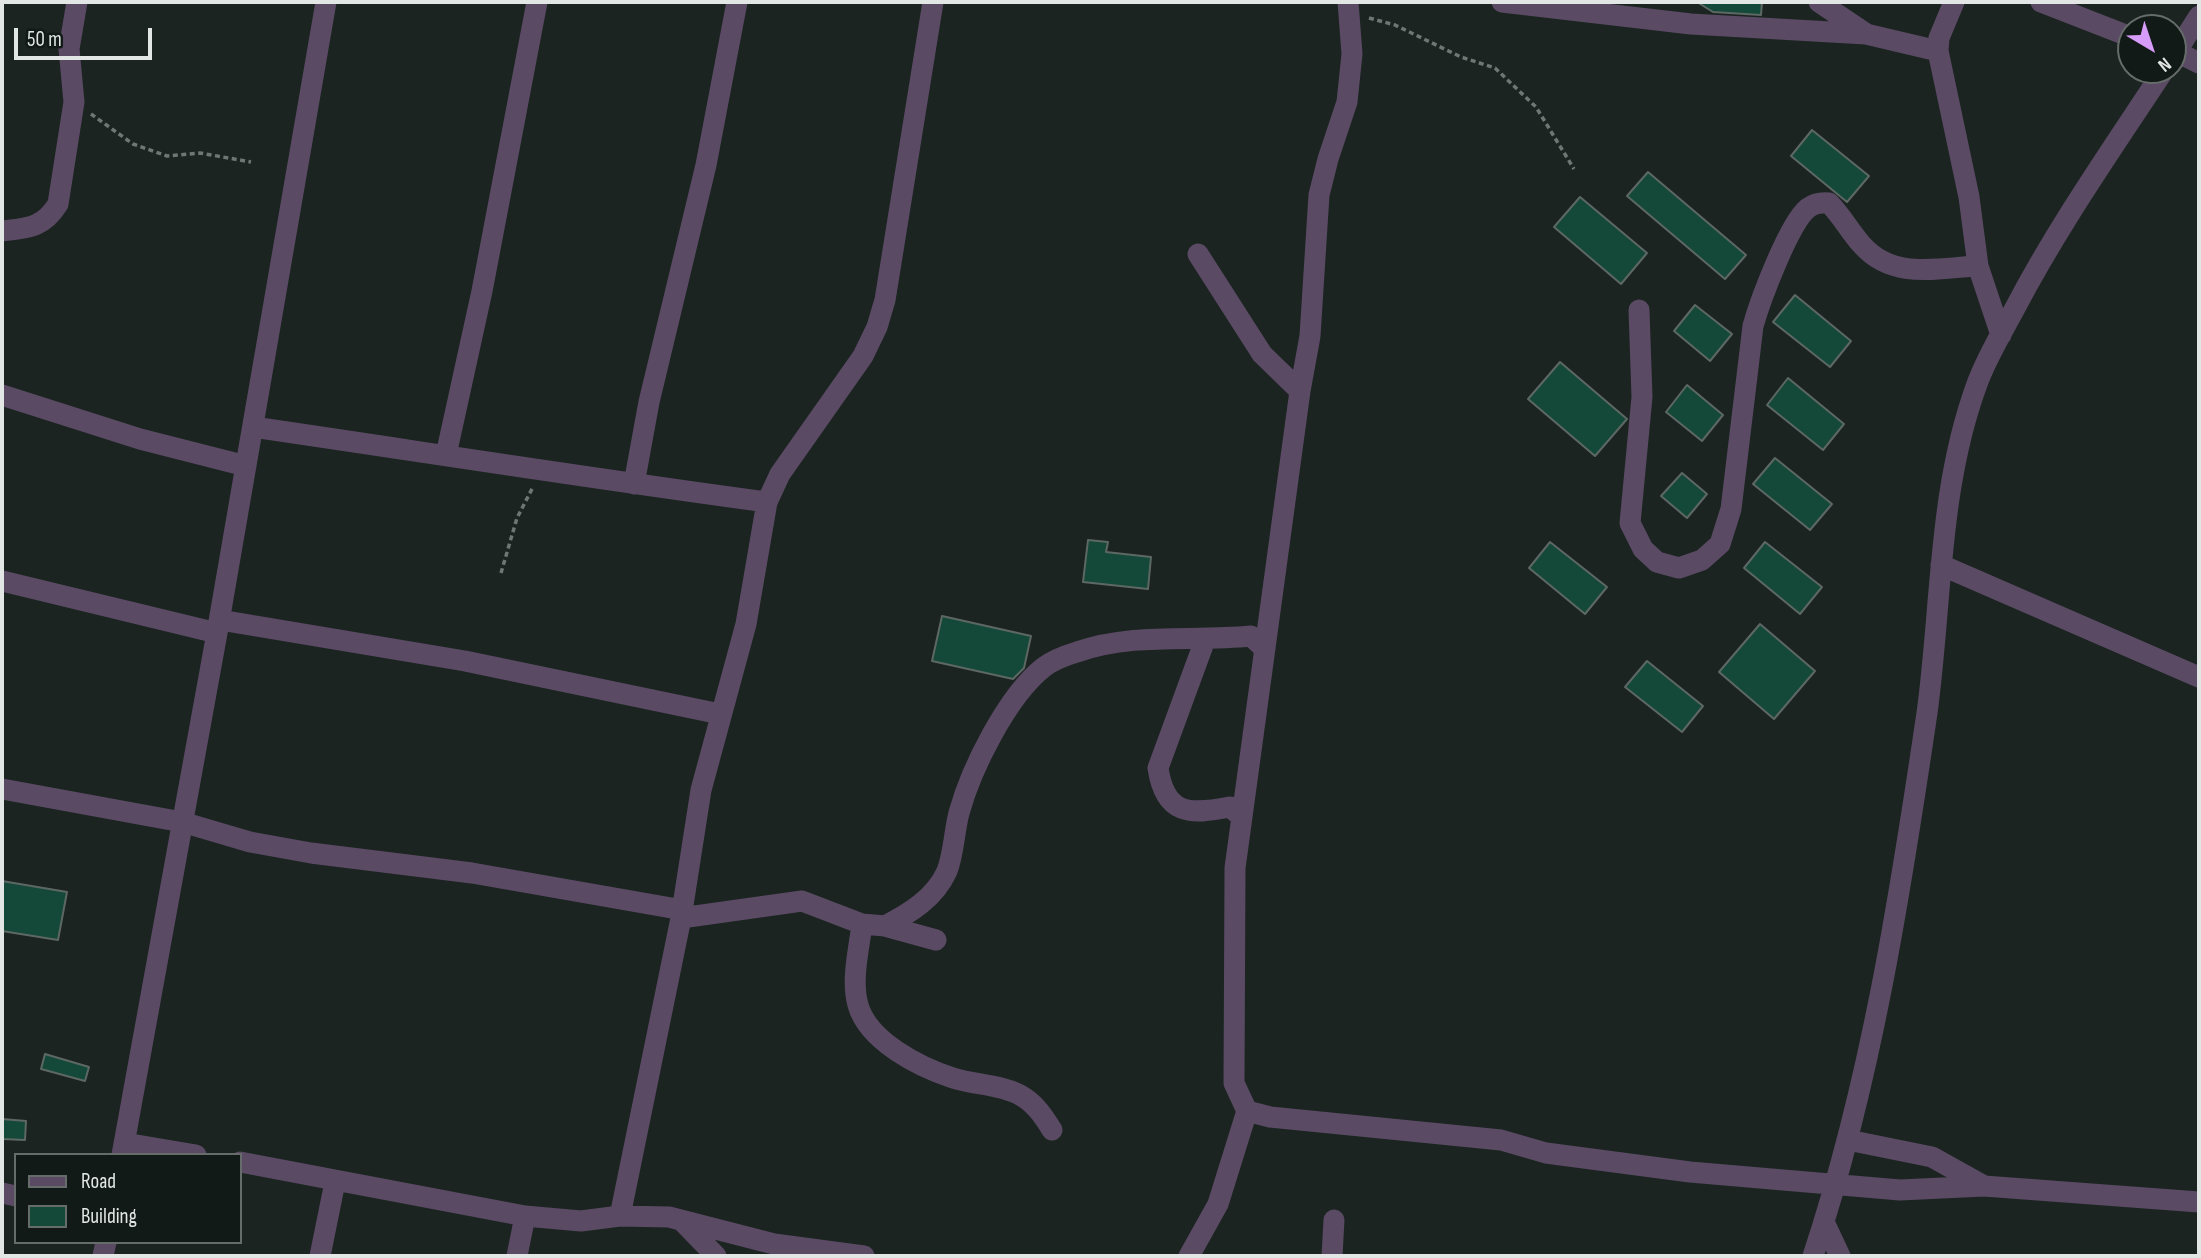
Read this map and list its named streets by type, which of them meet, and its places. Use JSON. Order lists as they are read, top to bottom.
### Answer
{
  "legend": ["Road", "Building"],
  "scale_bar": "50 m",
  "north": "bottom right"
}
